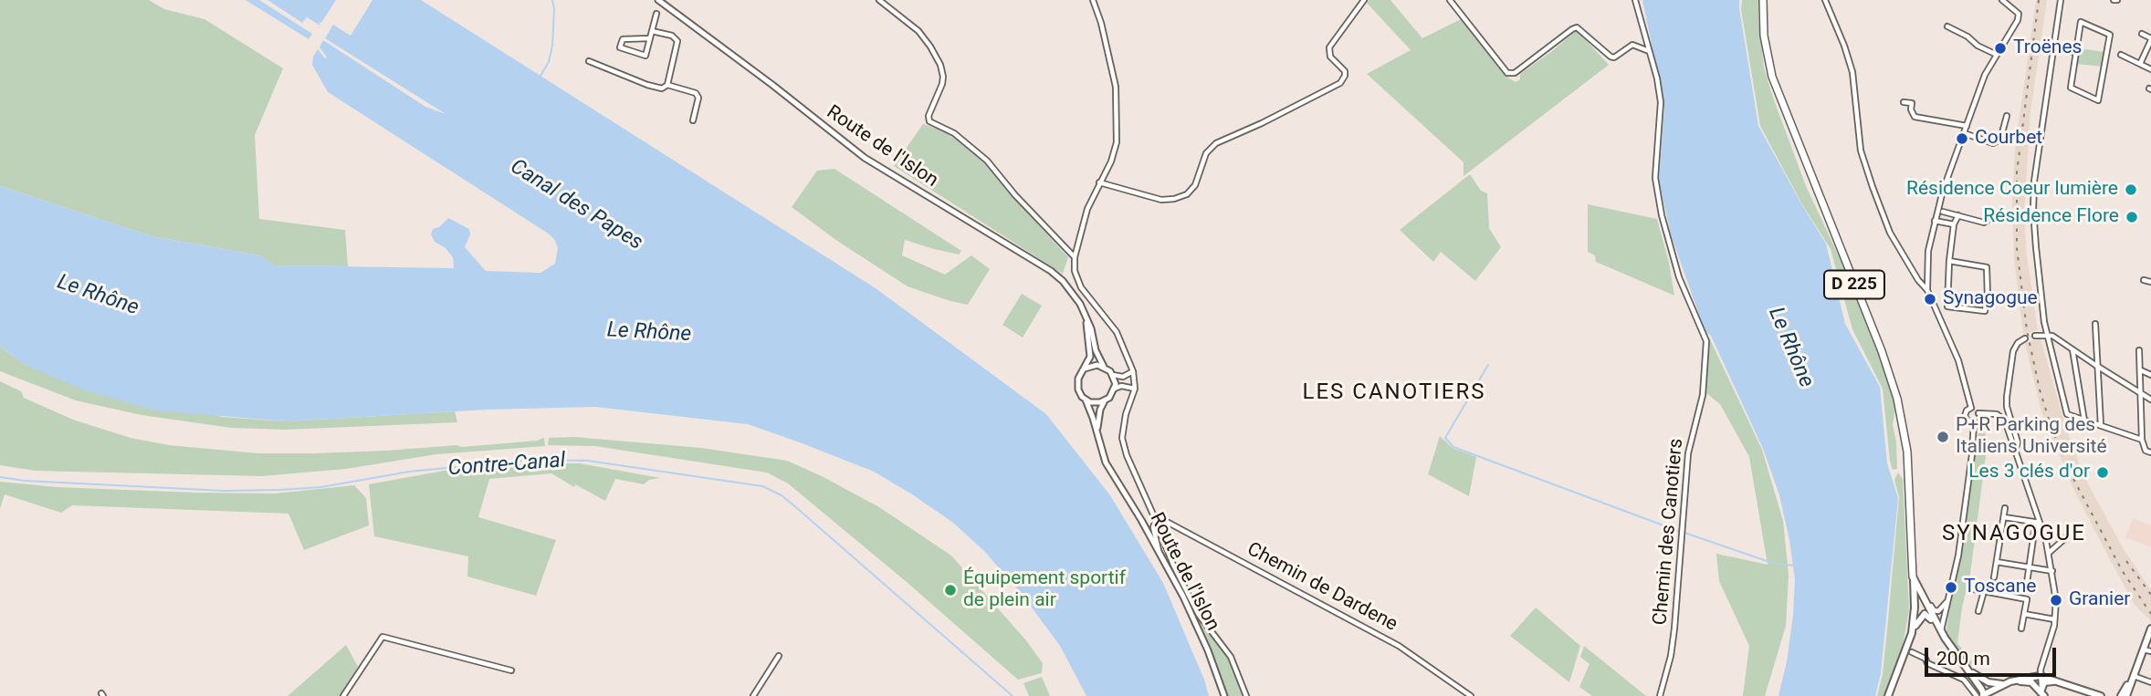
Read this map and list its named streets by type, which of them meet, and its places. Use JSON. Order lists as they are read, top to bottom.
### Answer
{
  "streets": {
    "highway": ["D 225"],
    "street": ["Route de l'Islon", "Chemin des Canotiers", "Chemin de Dardene"]
  },
  "districts": ["LES CANOTIERS", "SYNAGOGUE"],
  "water": ["Canal des Papes", "Le Rhône", "Contre-Canal"],
  "places": [
    "Troënes",
    "Courbet",
    "Résidence Coeur lumière",
    "Résidence Flore",
    "Synagogue",
    "P+R Parking des Italiens Université",
    "Les 3 clés d'or",
    "Toscane",
    "Équipement sportif de plein air",
    "Granier"
  ],
  "scale_bar": "200 m"
}
